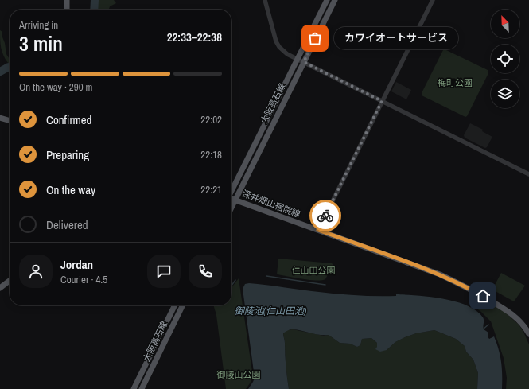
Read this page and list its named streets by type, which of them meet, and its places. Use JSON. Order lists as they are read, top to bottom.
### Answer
{
  "streets": {
    "main road": ["大阪高石線", "深井畑山宿院線"]
  },
  "crossings": [
    ["大阪高石線", "深井畑山宿院線"]
  ],
  "water": ["御陵池(仁山田池)"],
  "parks": ["梅町公園", "仁山田公園", "御陵山公園"],
  "places": ["カワイオートサービス"],
  "north": "top left",
  "page": {
    "heading": ["3 min", "Arriving in", "22:33–22:38"],
    "panel": ["Jordan", "Courier · 4.5"],
    "bubble": "カワイオートサービス",
    "bar": "On the way · 290 m",
    "list": [
      ["Confirmed", "22:02"],
      ["Preparing", "22:18"],
      ["On the way", "22:21"],
      "Delivered"
    ]
  }
}
